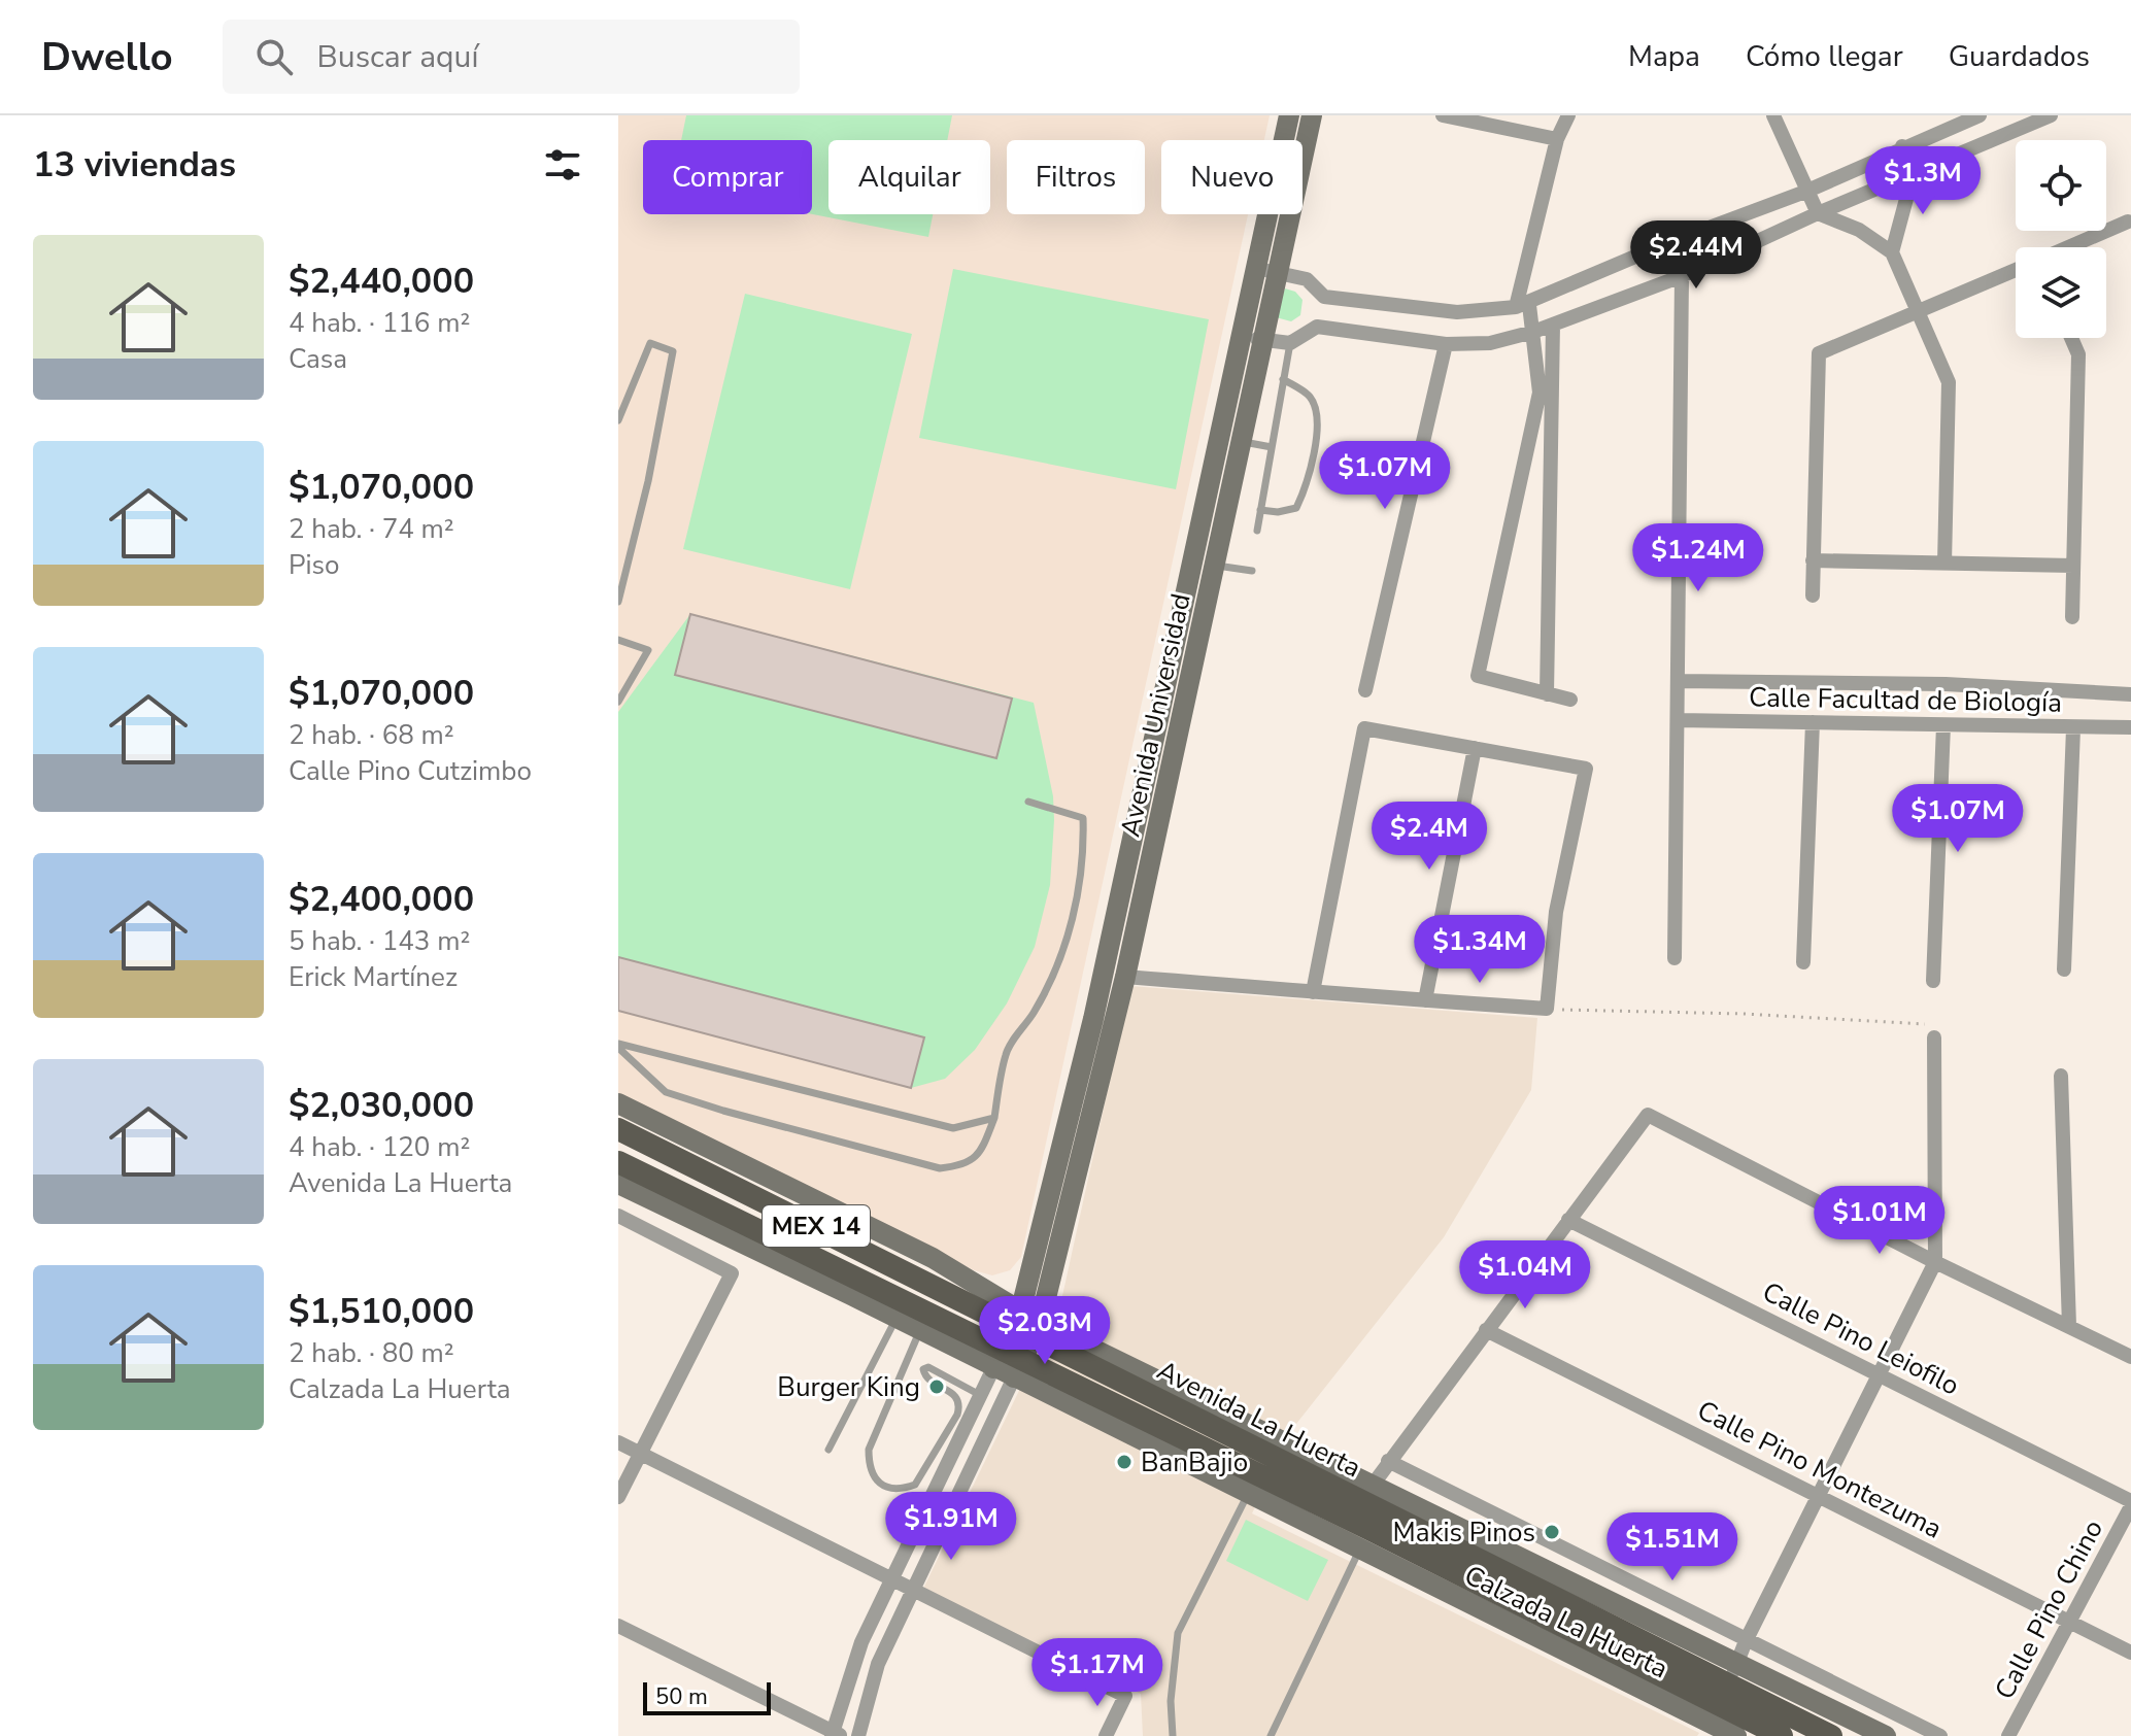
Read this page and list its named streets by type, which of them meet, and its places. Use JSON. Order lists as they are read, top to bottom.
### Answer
{
  "streets": {
    "main road": ["MEX 14", "Avenida La Huerta"],
    "street": [
      "Calle Facultad de Biología",
      "Avenida Universidad",
      "Calle Pino Leiofilo",
      "Calle Pino Montezuma",
      "Calle Pino Chino",
      "Calzada La Huerta"
    ]
  },
  "crossings": [
    ["Avenida Universidad", "Avenida La Huerta"],
    ["Calle Pino Leiofilo", "Calle Pino Chino"],
    ["Avenida La Huerta", "Calzada La Huerta"],
    ["Calle Pino Montezuma", "Calle Pino Chino"]
  ],
  "places": ["Burger King", "BanBajio", "Makis Pinos"],
  "scale_bar": "50 m",
  "page": {
    "header": "Dwello",
    "search": "Buscar aquí",
    "nav": ["Mapa", "Cómo llegar", "Guardados"],
    "heading": "13 viviendas",
    "chip": [
      "Comprar",
      "Alquilar",
      "Filtros",
      "Nuevo"
    ],
    "price": [
      "$1.3M",
      "$2.44M",
      "$1.07M",
      "$1.24M",
      "$1.07M",
      "$2.4M",
      "$1.34M",
      "$1.01M",
      "$1.04M",
      "$2.03M",
      "$1.91M",
      "$1.51M",
      "$1.17M"
    ],
    "list": [
      {
        "name": "$2,440,000",
        "note": "4 hab. · 116 m² · Casa"
      },
      {
        "name": "$1,070,000",
        "note": "2 hab. · 74 m² · Piso"
      },
      {
        "name": "$1,070,000",
        "note": "2 hab. · 68 m² · Calle Pino Cutzimbo"
      },
      {
        "name": "$2,400,000",
        "note": "5 hab. · 143 m² · Erick Martínez"
      },
      {
        "name": "$2,030,000",
        "note": "4 hab. · 120 m² · Avenida La Huerta"
      },
      {
        "name": "$1,510,000",
        "note": "2 hab. · 80 m² · Calzada La Huerta"
      }
    ],
    "scale": "50 m"
  }
}
